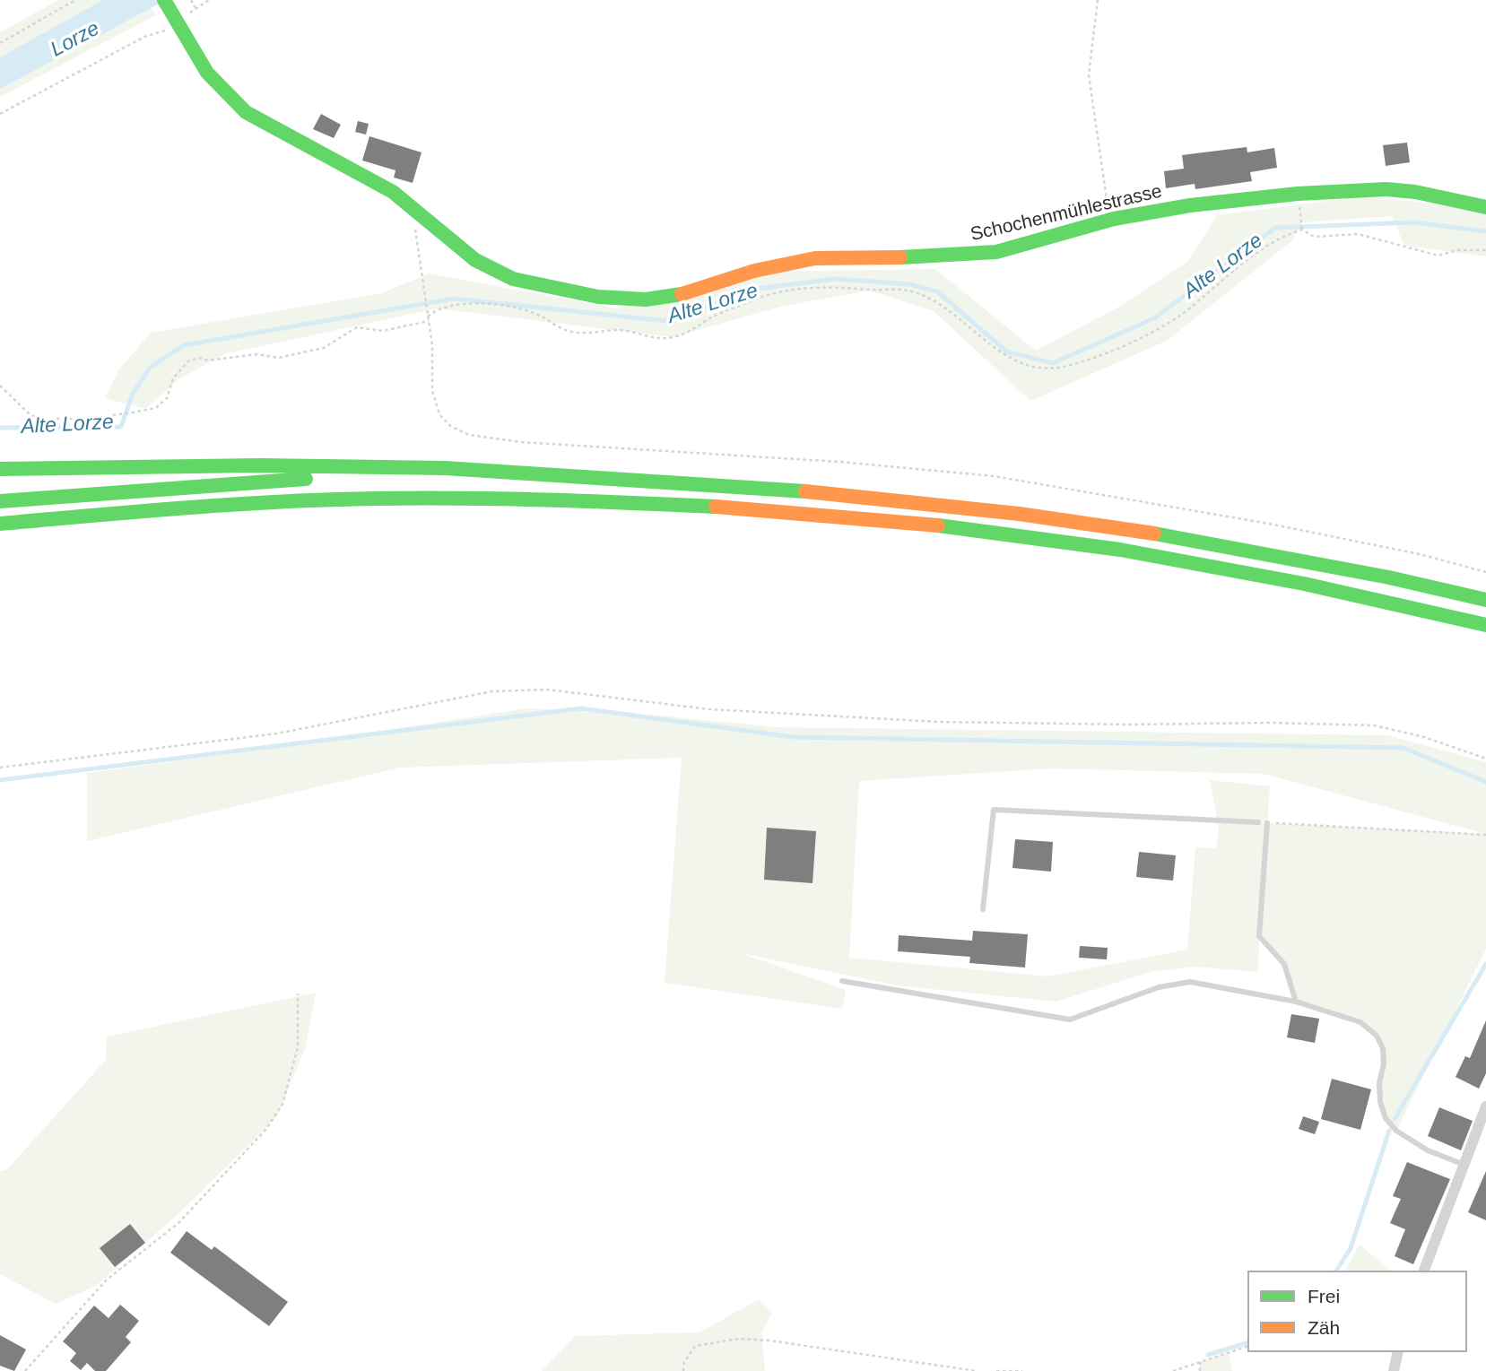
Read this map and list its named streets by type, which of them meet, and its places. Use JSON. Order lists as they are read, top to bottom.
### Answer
{
  "streets": {
    "main road": ["Schochenmühlestrasse"]
  },
  "water": ["Lorze", "Alte Lorze"],
  "legend": ["Frei", "Zäh"]
}
